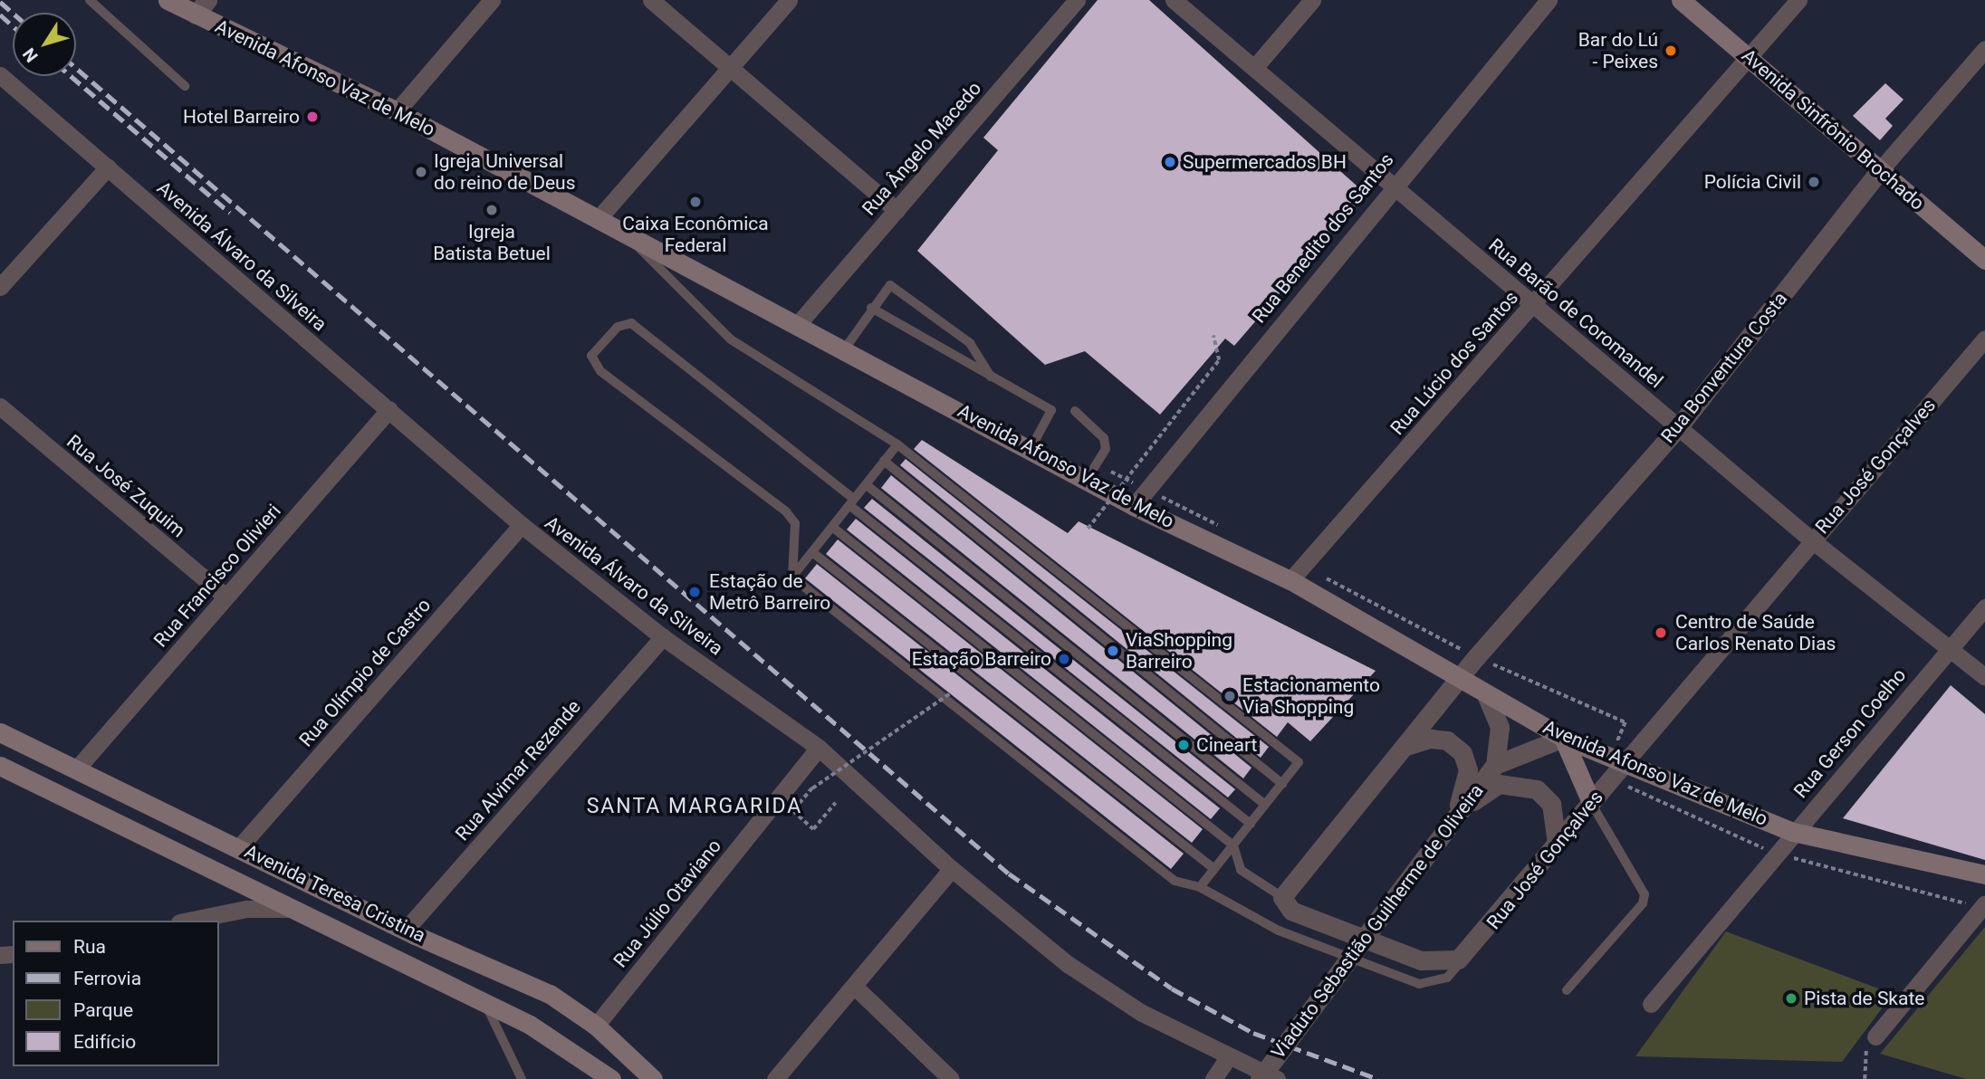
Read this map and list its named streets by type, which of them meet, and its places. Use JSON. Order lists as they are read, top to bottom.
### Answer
{
  "streets": {
    "main road": ["Avenida Afonso Vaz de Melo", "Avenida Sinfrônio Brochado", "Avenida Teresa Cristina"],
    "street": [
      "Rua Ângelo Macedo",
      "Rua Benedito dos Santos",
      "Avenida Álvaro da Silveira",
      "Rua Barão de Coromandel",
      "Rua Lúcio dos Santos",
      "Rua Bonventura Costa",
      "Rua José Gonçalves",
      "Rua José Zuquim",
      "Rua Francisco Olivieri",
      "Rua Olímpio de Castro",
      "Rua Gerson Coelho",
      "Rua Alvimar Rezende",
      "Rua Júlio Otaviano",
      "Viaduto Sebastião Guilherme de Oliveira"
    ]
  },
  "crossings": [
    ["Avenida Afonso Vaz de Melo", "Rua Ângelo Macedo"],
    ["Avenida Afonso Vaz de Melo", "Rua Benedito dos Santos"],
    ["Avenida Afonso Vaz de Melo", "Rua Lúcio dos Santos"],
    ["Avenida Afonso Vaz de Melo", "Rua Bonventura Costa"],
    ["Avenida Afonso Vaz de Melo", "Rua José Gonçalves"],
    ["Avenida Afonso Vaz de Melo", "Rua Gerson Coelho"],
    ["Avenida Afonso Vaz de Melo", "Viaduto Sebastião Guilherme de Oliveira"],
    ["Avenida Sinfrônio Brochado", "Rua Lúcio dos Santos"],
    ["Avenida Sinfrônio Brochado", "Rua Bonventura Costa"],
    ["Rua Benedito dos Santos", "Rua Barão de Coromandel"],
    ["Avenida Álvaro da Silveira", "Rua Francisco Olivieri"],
    ["Avenida Álvaro da Silveira", "Rua Olímpio de Castro"],
    ["Avenida Álvaro da Silveira", "Rua Alvimar Rezende"],
    ["Avenida Álvaro da Silveira", "Rua Júlio Otaviano"],
    ["Rua Barão de Coromandel", "Rua Lúcio dos Santos"],
    ["Rua Barão de Coromandel", "Rua Bonventura Costa"],
    ["Rua Barão de Coromandel", "Rua José Gonçalves"],
    ["Rua Barão de Coromandel", "Rua Gerson Coelho"],
    ["Rua José Zuquim", "Rua Francisco Olivieri"],
    ["Rua Francisco Olivieri", "Avenida Teresa Cristina"],
    ["Rua Olímpio de Castro", "Avenida Teresa Cristina"],
    ["Rua Alvimar Rezende", "Avenida Teresa Cristina"],
    ["Avenida Teresa Cristina", "Rua Júlio Otaviano"]
  ],
  "districts": ["SANTA MARGARIDA"],
  "places": [
    "Bar do Lú - Peixes",
    "Hotel Barreiro",
    "Supermercados BH",
    "Igreja Universal do reino de Deus",
    "Polícia Civil",
    "Caixa Econômica Federal",
    "Igreja Batista Betuel",
    "Estação de Metrô Barreiro",
    "Centro de Saúde Carlos Renato Dias",
    "ViaShopping Barreiro",
    "Estação Barreiro",
    "Estacionamento Via Shopping",
    "Cineart",
    "Pista de Skate"
  ],
  "legend": [
    "Rua",
    "Ferrovia",
    "Parque",
    "Edifício"
  ],
  "north": "bottom left"
}
